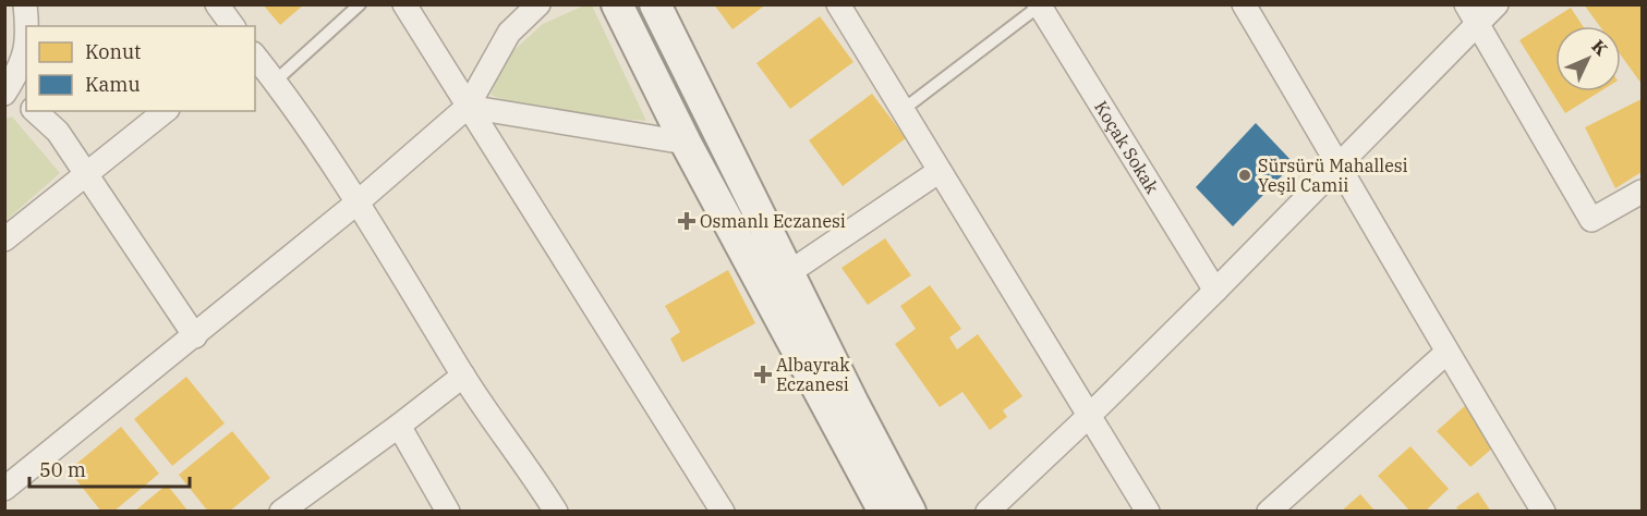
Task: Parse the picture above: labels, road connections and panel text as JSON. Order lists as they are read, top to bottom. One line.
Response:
{"streets":{"street":["Koçak Sokak"]},"places":{"other":["Sürsürü Mahallesi Yeşil Camii"],"health":["Osmanlı Eczanesi","Albayrak Eczanesi"]},"legend":["Konut","Kamu"],"scale_bar":"50 m","north":"top right"}
